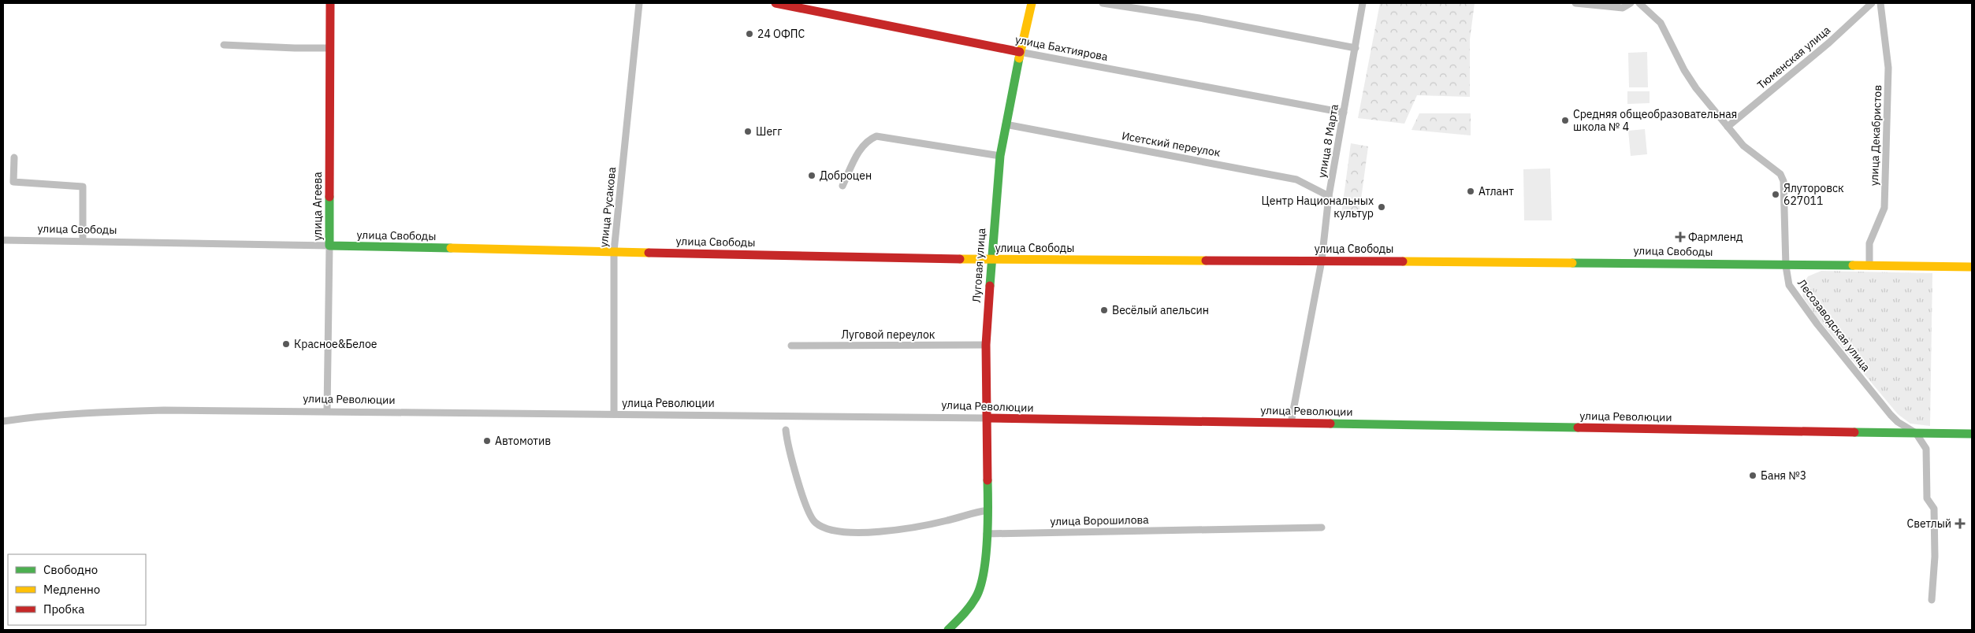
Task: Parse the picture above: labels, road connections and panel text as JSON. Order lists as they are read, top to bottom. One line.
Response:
{"streets":{"street":["улица Бахтиярова","Тюменская улица","улица Декабристов","улица 8 Марта","Исетский переулок","улица Агеева","улица Русакова","улица Свободы","Луговая улица","Лесозаводская улица","Луговой переулок","улица Революции","улица Ворошилова"]},"crossings":[["улица Бахтиярова","улица 8 Марта"],["улица Бахтиярова","Луговая улица"],["Тюменская улица","Лесозаводская улица"],["улица Декабристов","улица Свободы"],["улица 8 Марта","Исетский переулок"],["улица 8 Марта","улица Свободы"],["улица 8 Марта","улица Революции"],["Исетский переулок","Луговая улица"],["улица Агеева","улица Свободы"],["улица Агеева","улица Революции"],["улица Русакова","улица Свободы"],["улица Русакова","улица Революции"],["улица Свободы","Луговая улица"],["улица Свободы","Лесозаводская улица"],["Луговая улица","Луговой переулок"],["Луговая улица","улица Революции"],["Луговая улица","улица Ворошилова"],["Лесозаводская улица","улица Революции"]],"places":{"other":["24 ОФПС","Средняя общеобразовательная школа № 4","Шегг","Доброцен","Атлант","Ялуторовск 627011","Центр Национальных культур","Весёлый апельсин","Красное&Белое","Автомотив","Баня №3"],"health":["Фармленд","Светлый"]},"legend":["Свободно","Медленно","Пробка"]}
